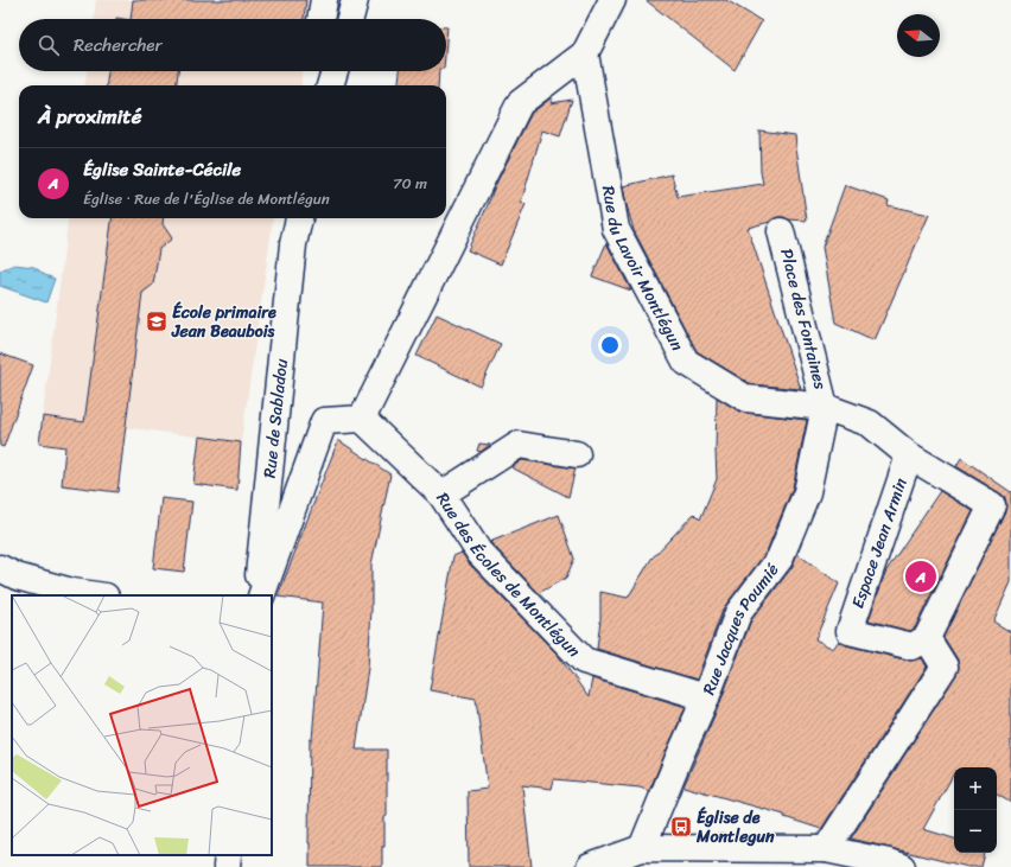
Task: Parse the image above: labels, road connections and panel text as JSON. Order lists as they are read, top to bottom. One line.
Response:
{"streets":{"street":["Rue du Lavoir Montlégun","Place des Fontaines","Rue de Sabladou","Espace Jean Armin","Rue des Écoles de Montlégun","Rue Jacques Poumié"]},"crossings":[["Rue du Lavoir Montlégun","Place des Fontaines"],["Rue du Lavoir Montlégun","Espace Jean Armin"],["Rue du Lavoir Montlégun","Rue Jacques Poumié"],["Place des Fontaines","Rue Jacques Poumié"],["Rue des Écoles de Montlégun","Rue Jacques Poumié"]],"places":{"school or university":["École primaire Jean Beaubois"],"bus stop":["Église de Montlegun"]},"north":"left","page":{"search":"Rechercher","heading":"À proximité","list":[{"mark":"A","name":"Église Sainte-Cécile","note":"Église · Rue de l'Église de Montlégun","value":"70 m"}],"pins":"A","map_buttons":["+","−"]}}
